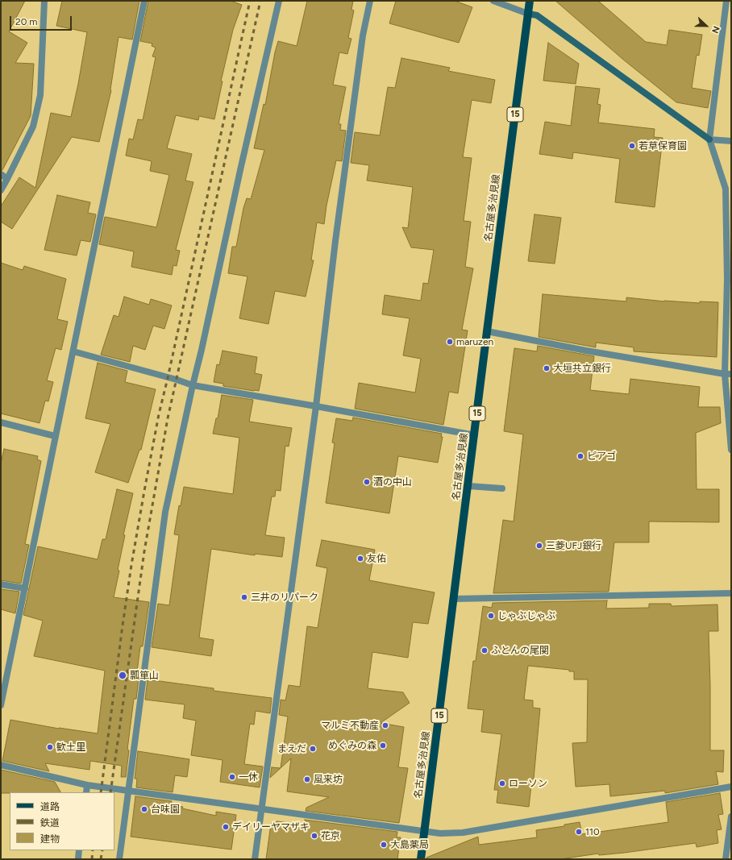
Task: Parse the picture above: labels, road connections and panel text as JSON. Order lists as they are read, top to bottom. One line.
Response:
{"streets":{"main road":["15","名古屋多治見線"]},"places":["若草保育園","maruzen","大垣共立銀行","ピアゴ","酒の中山","三菱UFJ銀行","友佑","三井のリパーク","じゃぶじゃぶ","ふとんの尾関","瓢箪山","マルミ不動産","めぐみの森","歓土里","まえだ","一休","風来坊","ローソン","台味園","デイリーヤマザキ","110","花京","大島薬局"],"legend":["道路","鉄道","建物"],"scale_bar":"20 m","north":"right"}
